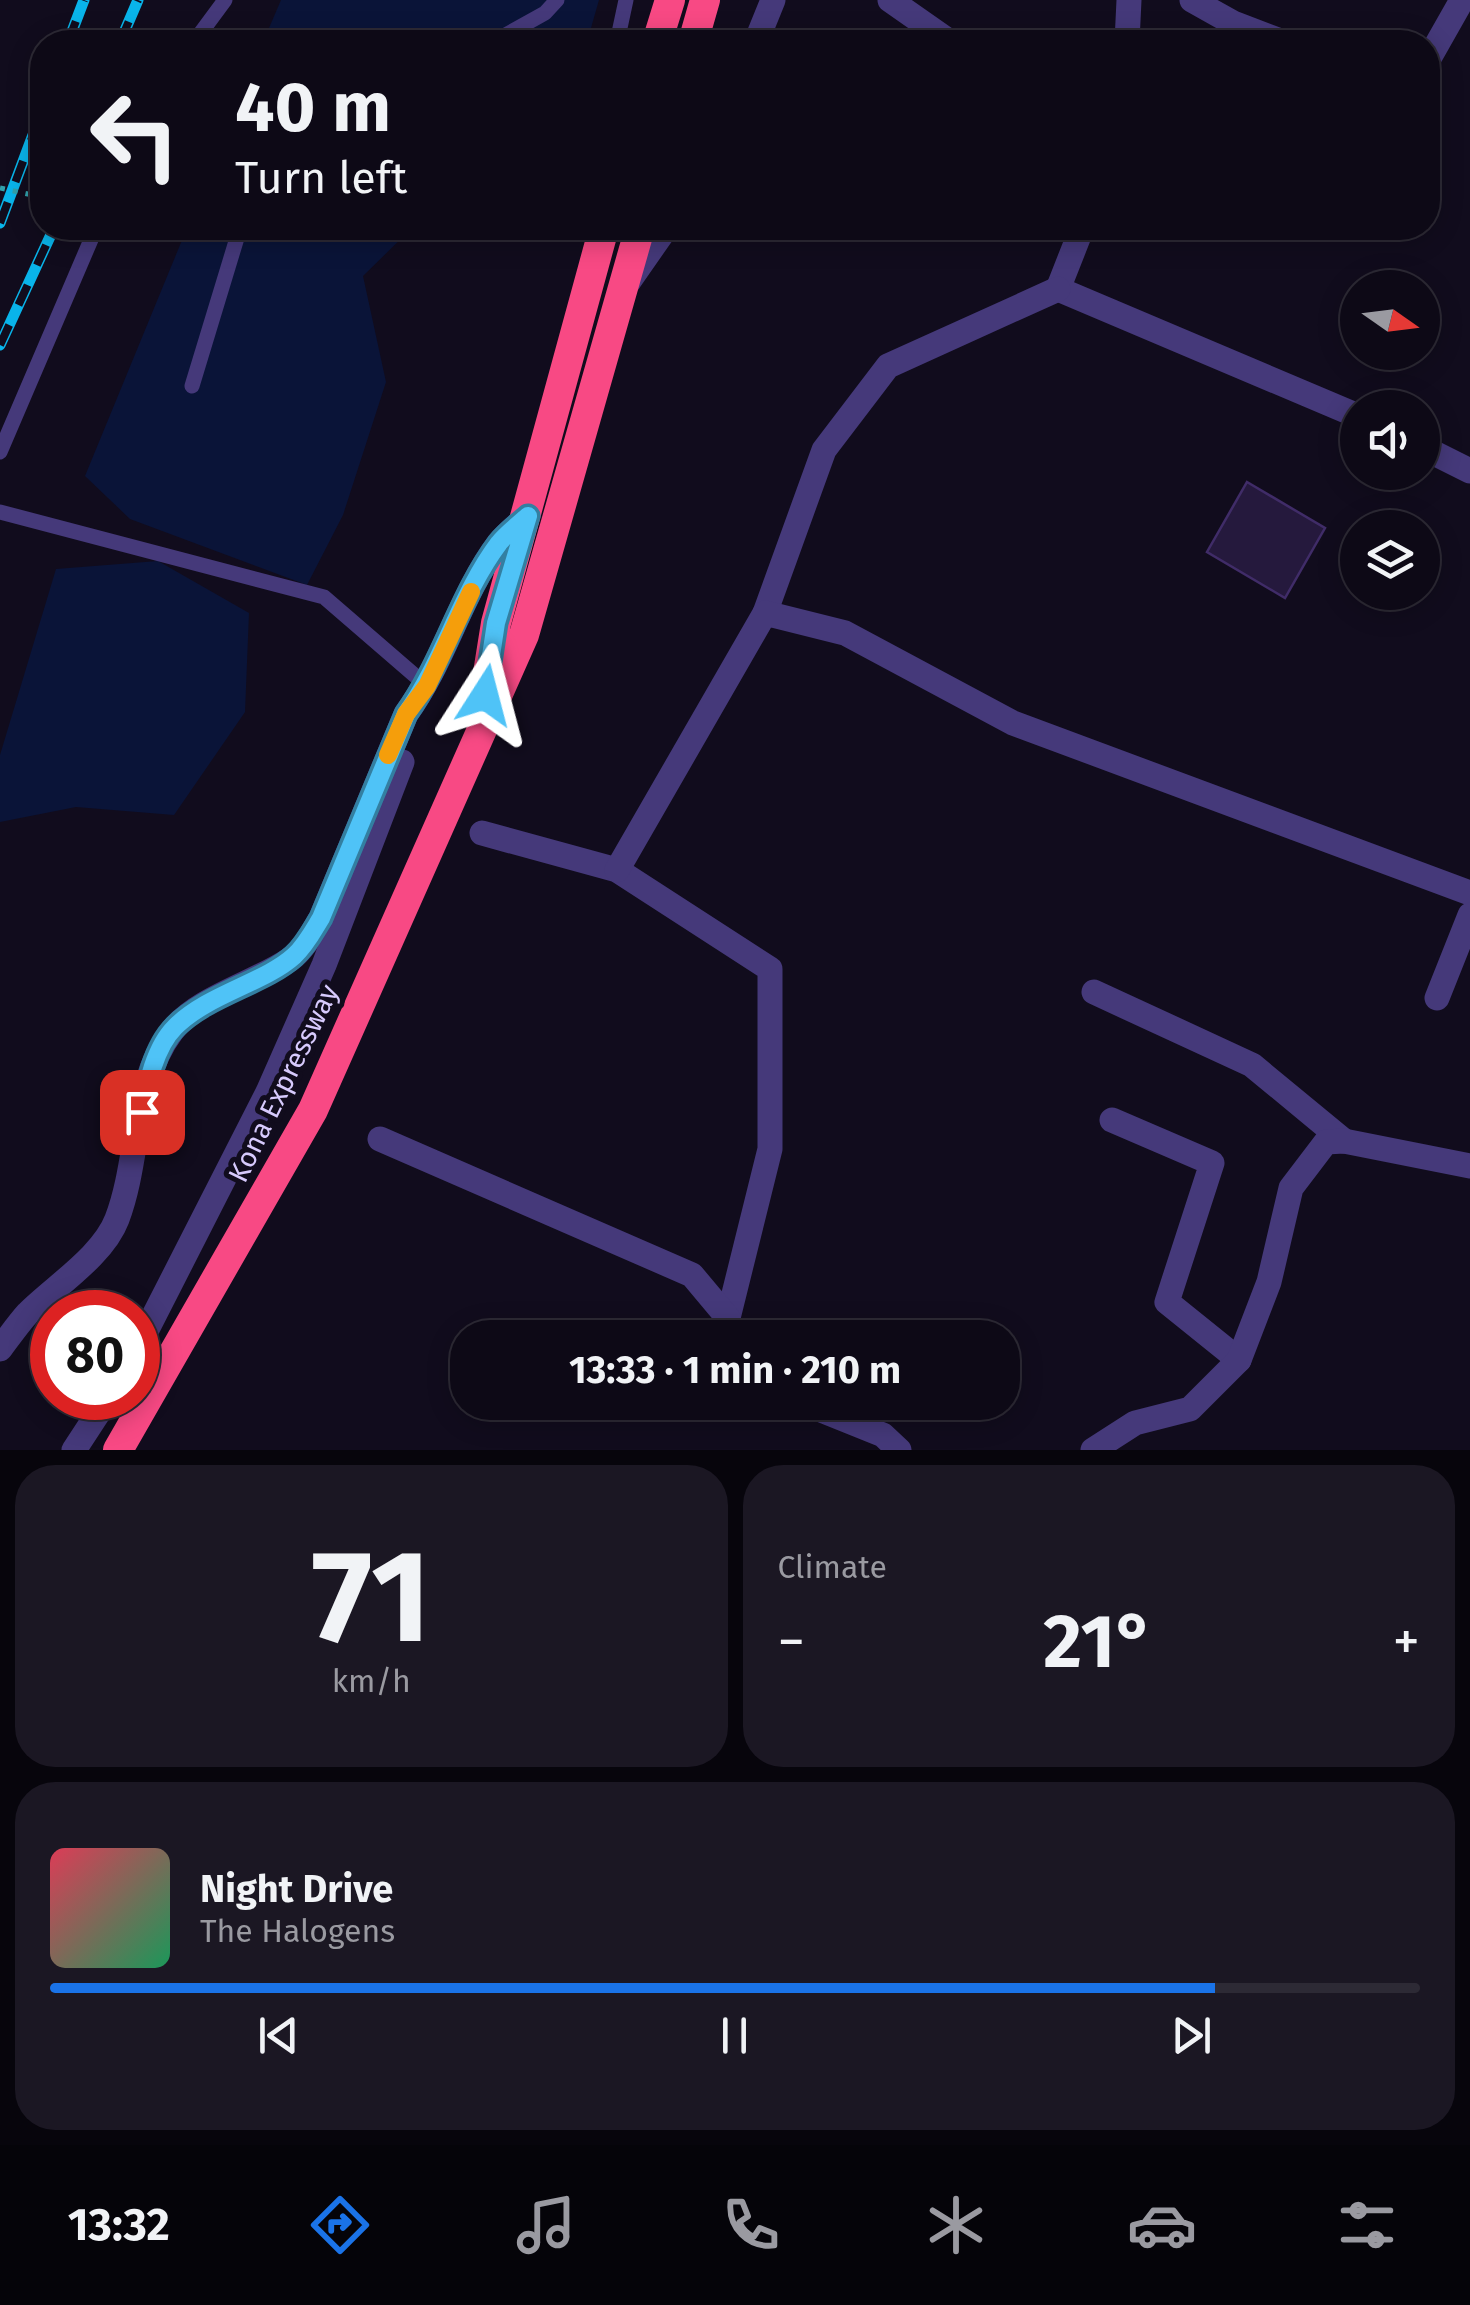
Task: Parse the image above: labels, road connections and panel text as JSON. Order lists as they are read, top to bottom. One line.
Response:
{"streets":{"highway":["Kona Expressway"]},"north":"right","page":{"turn":["40 m","Turn left"],"limit":"80","trip":"13:33 · 1 min · 210 m","tile":[["71","km/h"],"Climate"],"heat":["−","21°","+"],"song":["Night Drive","The Halogens"],"tabs":"13:32"}}
